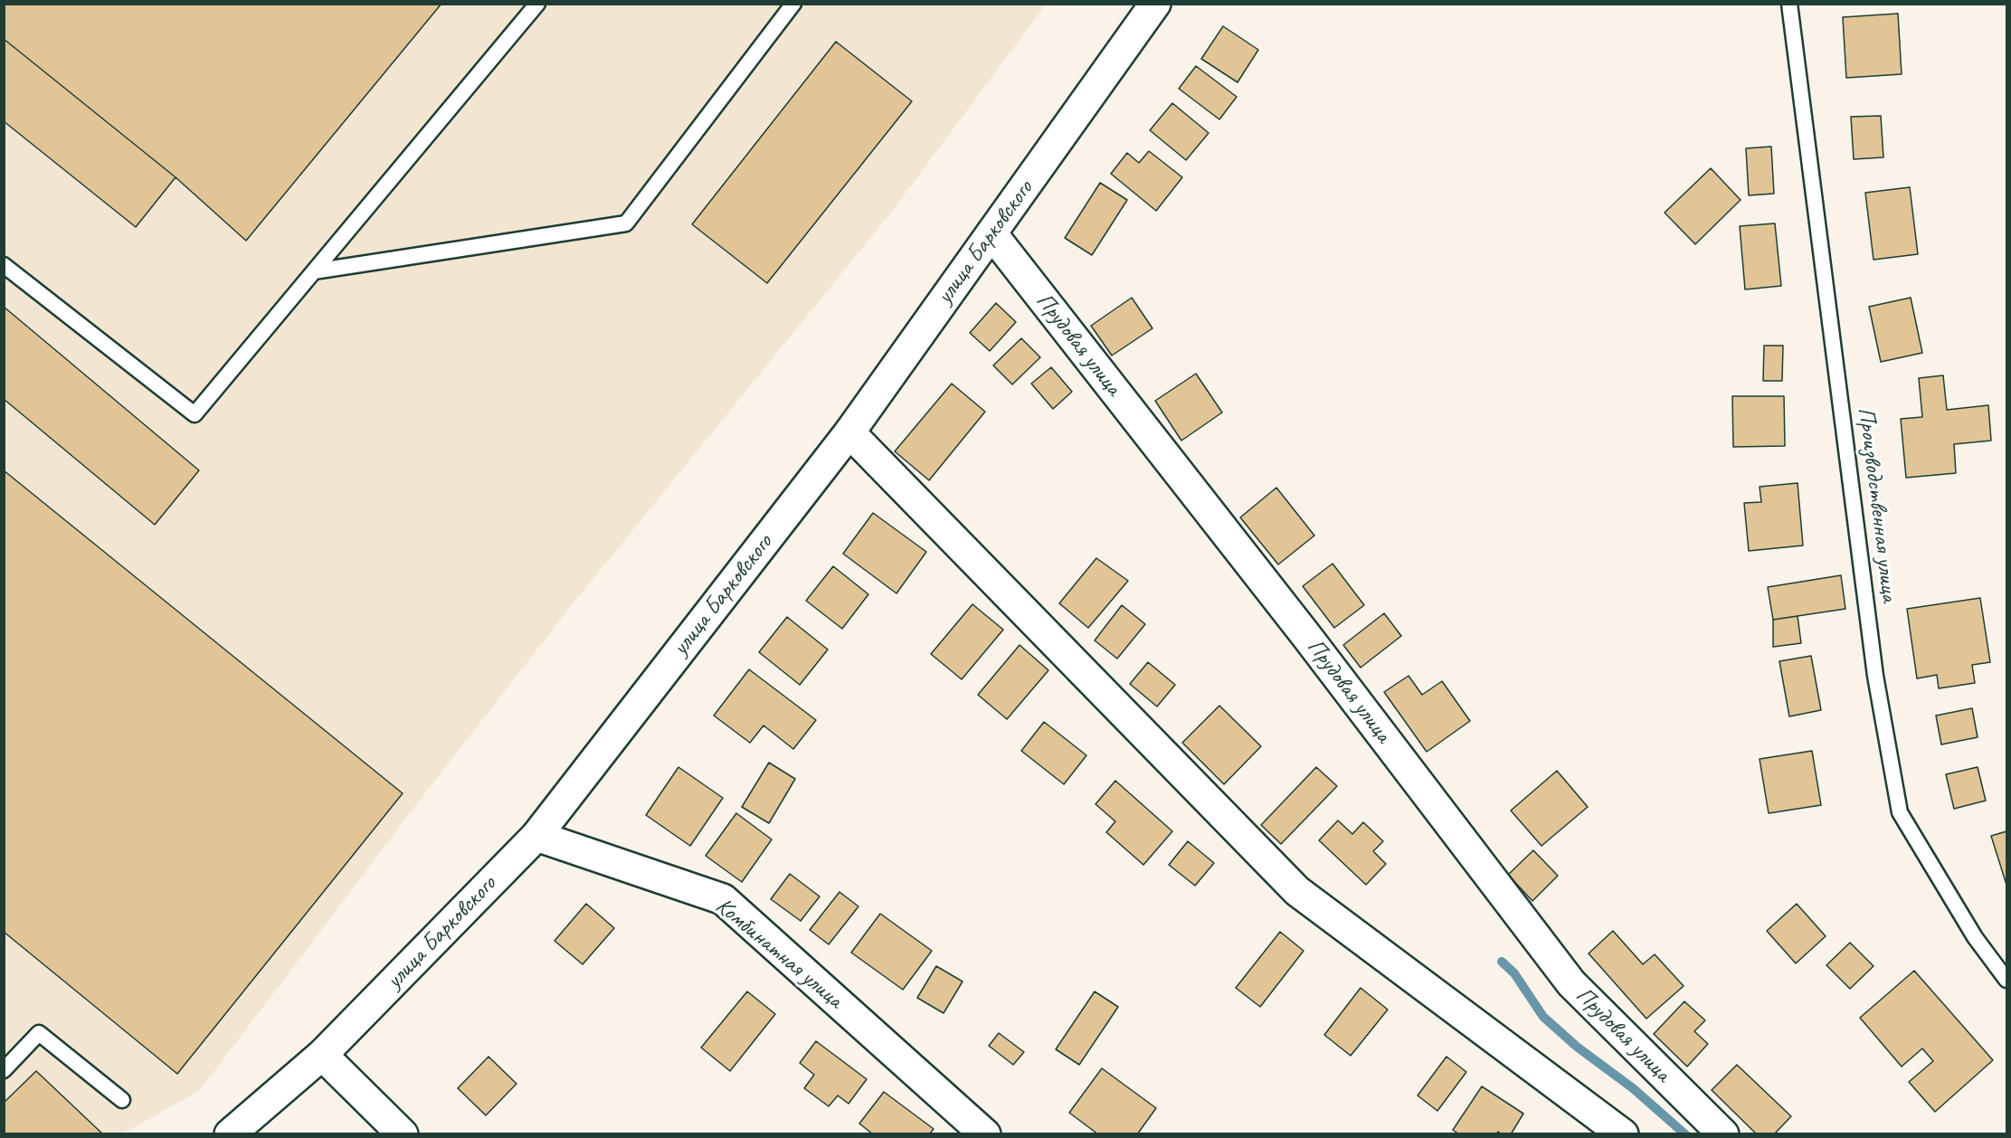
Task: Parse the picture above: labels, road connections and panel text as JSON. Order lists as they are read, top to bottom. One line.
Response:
{"streets":{"street":["улица Барковского","Прудовая улица","Комбинатная улица"],"lane":["Производственная улица"]},"crossings":[["улица Барковского","Прудовая улица"],["улица Барковского","Комбинатная улица"]]}
